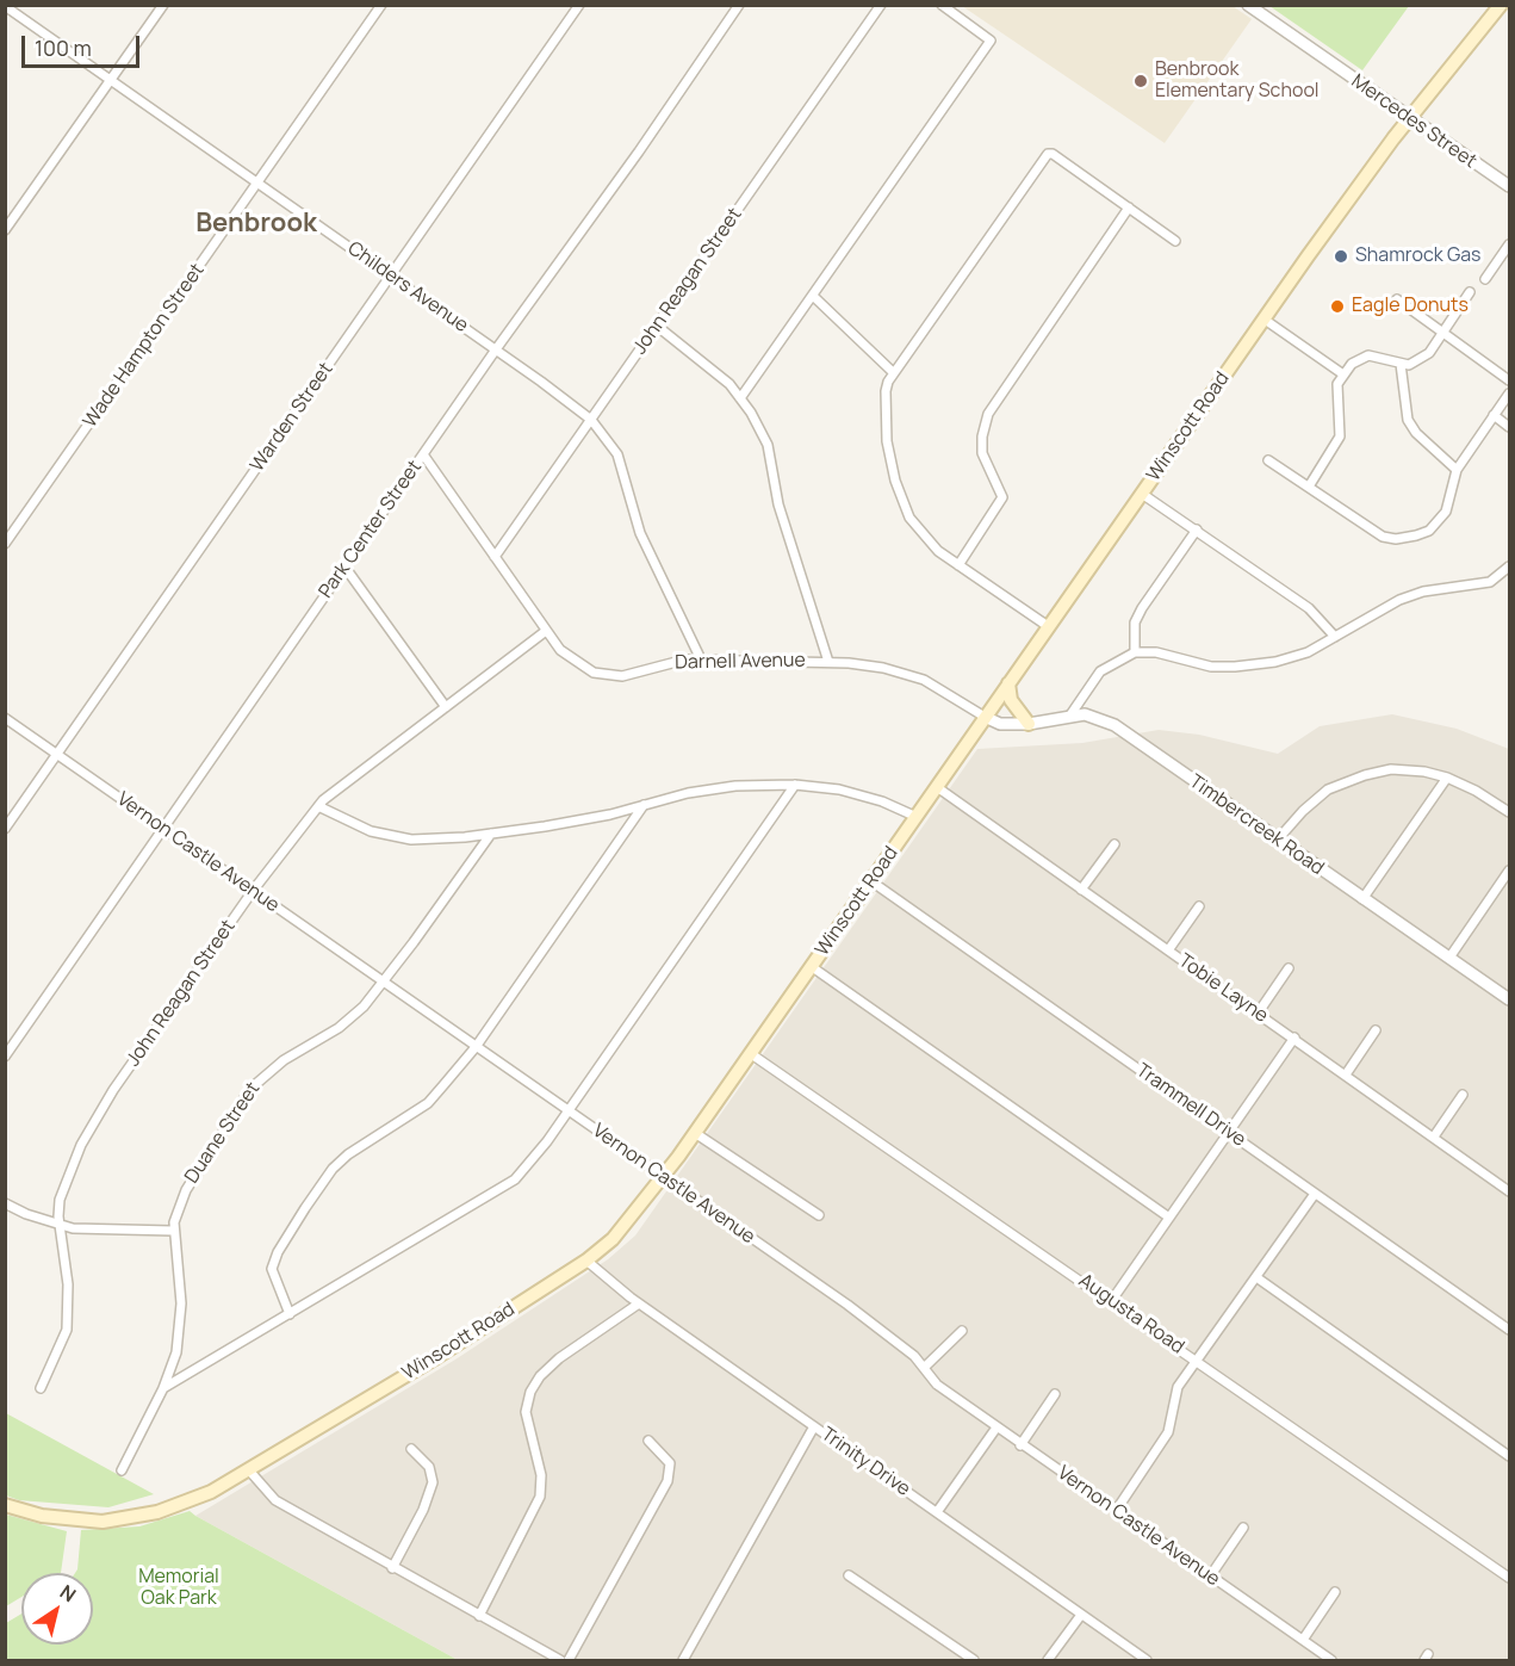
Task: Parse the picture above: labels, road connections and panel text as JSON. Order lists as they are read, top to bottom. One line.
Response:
{"streets":{"main road":["Winscott Road"],"street":["Mercedes Street","John Reagan Street","Childers Avenue","Wade Hampton Street","Warden Street","Park Center Street","Darnell Avenue","Timbercreek Road","Vernon Castle Avenue","Tobie Layne","Trammell Drive","Duane Street","Augusta Road","Trinity Drive"]},"crossings":[["Mercedes Street","Winscott Road"],["John Reagan Street","Childers Avenue"],["John Reagan Street","Darnell Avenue"],["John Reagan Street","Vernon Castle Avenue"],["Childers Avenue","Wade Hampton Street"],["Childers Avenue","Warden Street"],["Childers Avenue","Park Center Street"],["Childers Avenue","Darnell Avenue"],["Warden Street","Vernon Castle Avenue"],["Winscott Road","Darnell Avenue"],["Winscott Road","Timbercreek Road"],["Winscott Road","Vernon Castle Avenue"],["Winscott Road","Tobie Layne"],["Winscott Road","Trammell Drive"],["Winscott Road","Augusta Road"],["Winscott Road","Trinity Drive"],["Park Center Street","Darnell Avenue"],["Park Center Street","Vernon Castle Avenue"],["Darnell Avenue","Timbercreek Road"],["Vernon Castle Avenue","Duane Street"]],"districts":["Benbrook"],"parks":["Memorial Oak Park"],"places":["Benbrook Elementary School","Shamrock Gas","Eagle Donuts"],"scale_bar":"100 m","north":"top right"}
